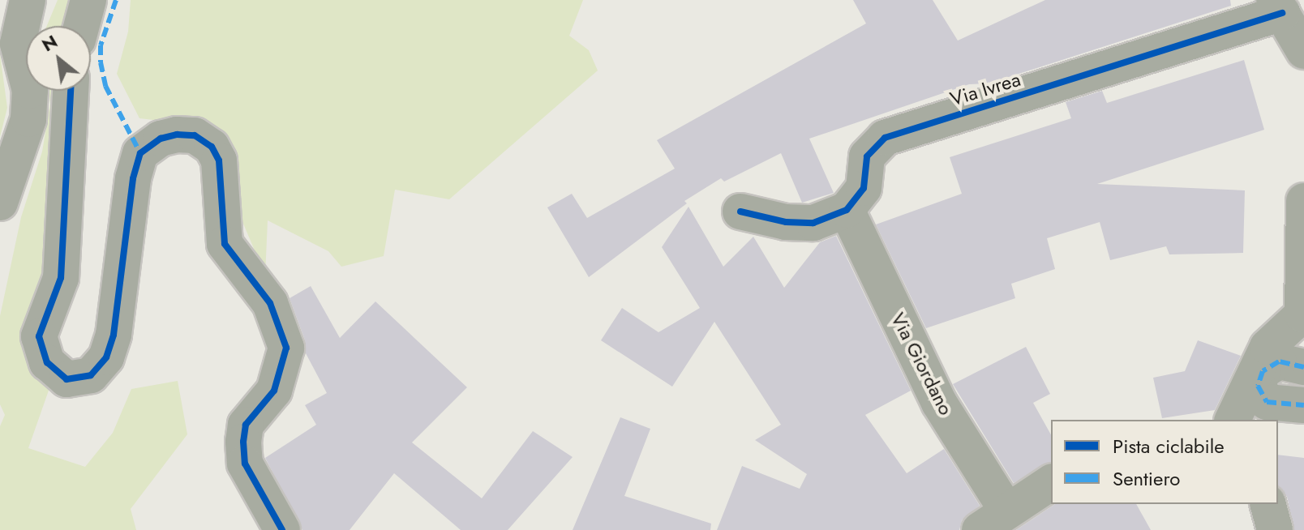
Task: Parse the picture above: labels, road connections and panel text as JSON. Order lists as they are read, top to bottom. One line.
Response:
{"streets":{"street":["Via Ivrea","Via Giordano"]},"crossings":[["Via Ivrea","Via Giordano"]],"legend":["Pista ciclabile","Sentiero"],"north":"top left"}
